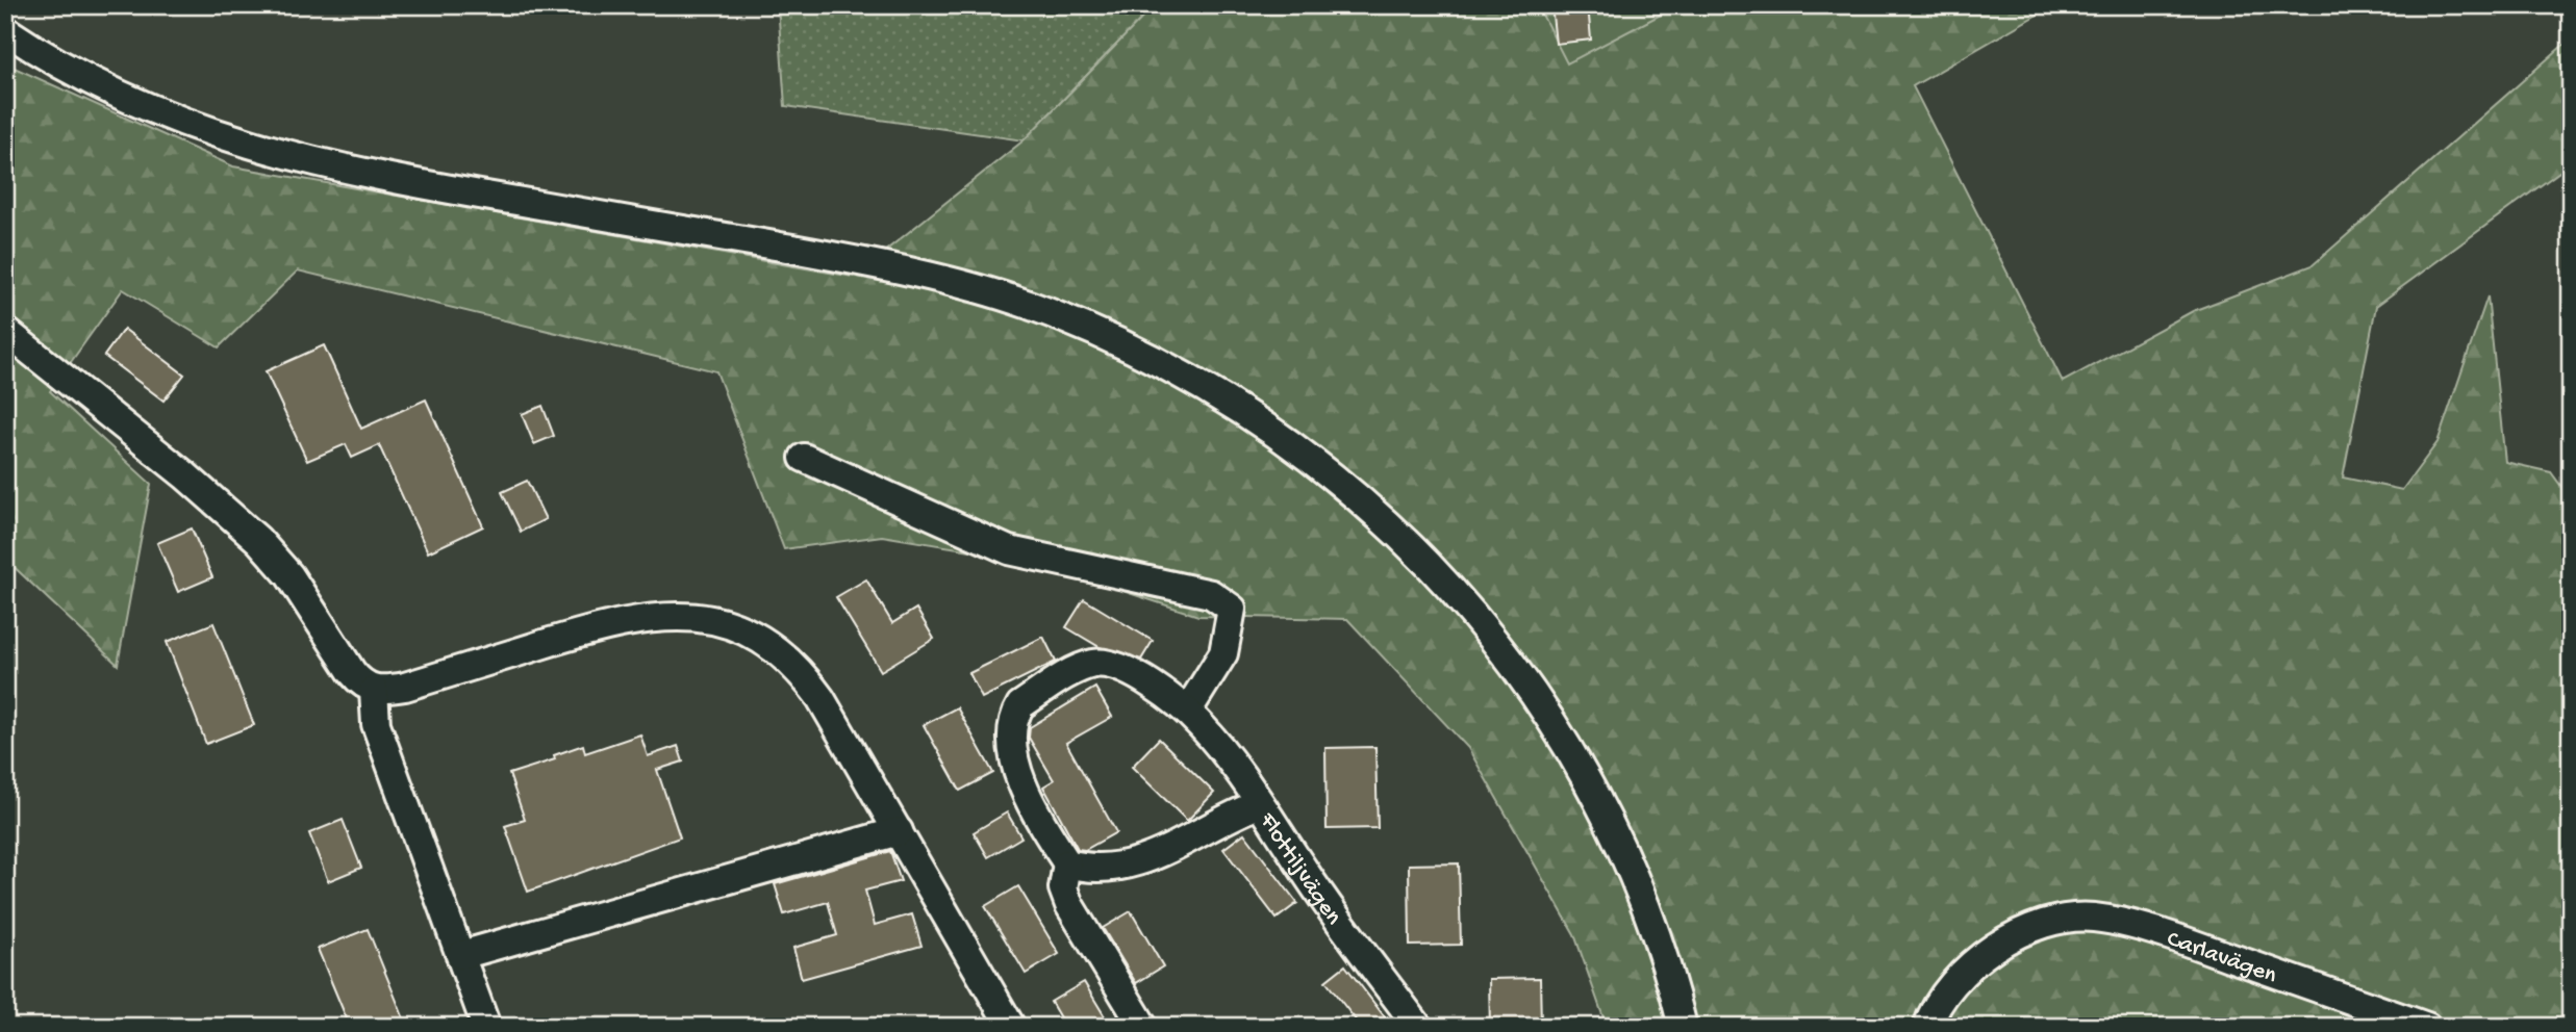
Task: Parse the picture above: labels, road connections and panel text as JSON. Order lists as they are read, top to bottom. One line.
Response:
{"streets":{"street":["Flottiljvägen","Carlavägen"]}}
